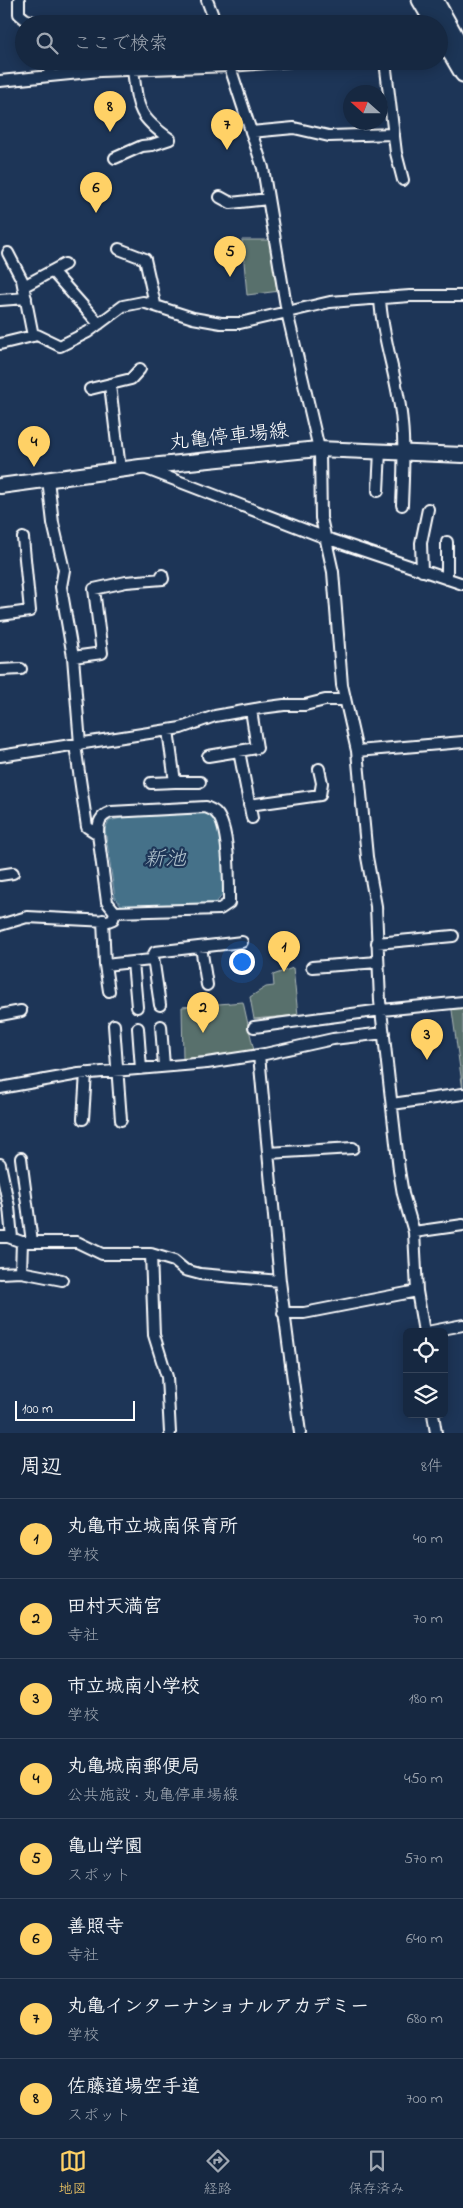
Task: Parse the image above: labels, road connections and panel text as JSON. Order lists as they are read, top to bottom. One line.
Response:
{"streets":{"main road":["丸亀停車場線"]},"water":["新池"],"scale_bar":"100 m","north":"left","page":{"search":"ここで検索","pins":["8","7","6","5","4","1","2","3"],"scale":"100 m","heading":["周辺","8件"],"list":[{"mark":"1","name":"丸亀市立城南保育所","note":"学校","value":"40 m"},{"mark":"2","name":"田村天満宮","note":"寺社","value":"70 m"},{"mark":"3","name":"市立城南小学校","note":"学校","value":"180 m"},{"mark":"4","name":"丸亀城南郵便局","note":"公共施設 · 丸亀停車場線","value":"450 m"},{"mark":"5","name":"亀山学園","note":"スポット","value":"570 m"},{"mark":"6","name":"善照寺","note":"寺社","value":"640 m"},{"mark":"7","name":"丸亀インターナショナルアカデミー","note":"学校","value":"680 m"},{"mark":"8","name":"佐藤道場空手道","note":"スポット","value":"700 m"}],"nav":["地図","経路","保存済み"]}}
